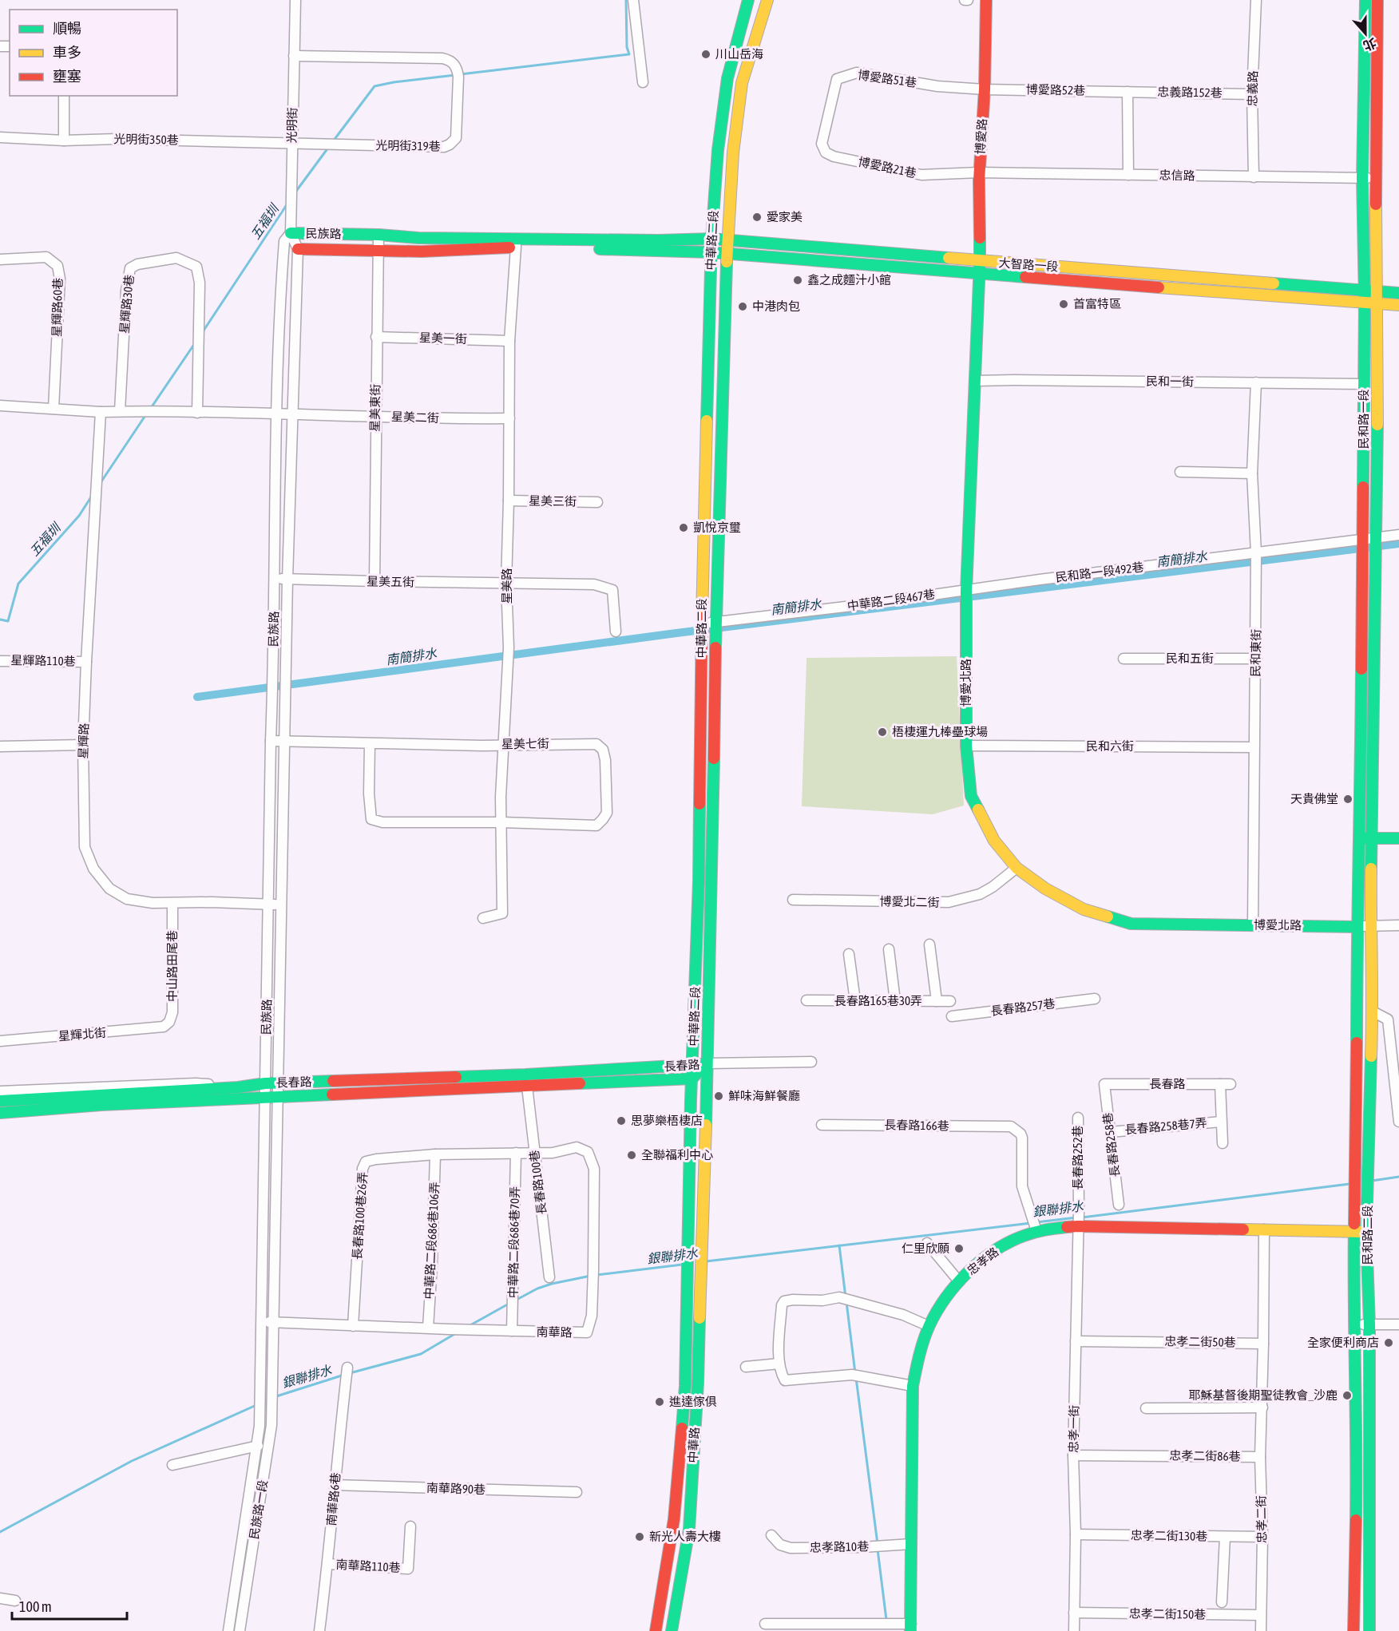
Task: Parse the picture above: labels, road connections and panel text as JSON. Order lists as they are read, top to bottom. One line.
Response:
{"streets":{"street":["博愛路51巷","忠義路","博愛路52巷","忠義路152巷","光明街","博愛路","光明街350巷","光明街319巷","博愛路21巷","忠信路","民族路","中華路二段","大智路一段","星輝路30巷","星輝路60巷","星美一街","民和一街","星美東街","星美二街","民和路一段","星美三街","民和路一段492巷","星美五街","星美路","中華路二段467巷","民和東街","民和五街","星輝路110巷","博愛北路","星輝路","星美七街","民和六街","博愛北二街","中山路田尾巷","長春路165巷30弄","長春路257巷","星輝北街","長春路","長春路166巷","長春路258巷7弄","長春路258巷","長春路252巷","長春路100巷","長春路100巷26弄","民和路二段","中華路二段686巷106弄","中華路二段686巷70弄","忠孝路","南華路","忠孝二街50巷","忠孝一街","中華路","忠孝二街86巷","南華路90巷","南華路6巷","民族路一段","忠孝二街","忠孝二街130巷","忠孝路10巷","南華路110巷","忠孝二街150巷"]},"crossings":[["博愛路51巷","博愛路52巷"],["博愛路51巷","博愛路"],["博愛路51巷","博愛路21巷"],["忠義路","忠義路152巷"],["忠義路","忠信路"],["博愛路52巷","忠義路152巷"],["博愛路52巷","博愛路"],["光明街","光明街350巷"],["光明街","光明街319巷"],["光明街","民族路"],["博愛路","博愛路21巷"],["博愛路","忠信路"],["博愛路","大智路一段"],["博愛路","博愛北路"],["光明街350巷","光明街319巷"],["博愛路21巷","忠信路"],["忠信路","民和路一段"],["民族路","大智路一段"],["民族路","星美東街"],["民族路","星美二街"],["民族路","星美五街"],["民族路","星美路"],["民族路","星輝路"],["民族路","星美七街"],["民族路","長春路"],["民族路","南華路"],["民族路","民族路一段"],["中華路二段","大智路一段"],["中華路二段","中華路二段467巷"],["中華路二段","長春路"],["中華路二段","中華路"],["大智路一段","民和路一段"],["大智路一段","博愛北路"],["星美一街","星美東街"],["星美一街","星美路"],["民和一街","民和路一段"],["民和一街","民和東街"],["民和一街","博愛北路"],["星美東街","星美二街"],["星美東街","星美五街"],["星美二街","星美路"],["民和路一段","民和路一段492巷"],["民和路一段","民和路二段"],["星美三街","星美路"],["民和路一段492巷","中華路二段467巷"],["民和路一段492巷","民和東街"],["民和路一段492巷","博愛北路"],["星美五街","星美路"],["星美路","星美七街"],["中華路二段467巷","博愛北路"],["民和東街","民和五街"],["民和東街","博愛北路"],["民和東街","民和六街"],["星輝路110巷","星輝路"],["博愛北路","民和六街"],["博愛北路","博愛北二街"],["博愛北路","民和路二段"],["星輝路","中山路田尾巷"],["中山路田尾巷","星輝北街"],["長春路","長春路258巷"],["長春路","長春路100巷"],["長春路166巷","忠孝路"],["長春路258巷7弄","長春路258巷"],["長春路252巷","忠孝路"],["長春路252巷","忠孝一街"],["長春路100巷","長春路100巷26弄"],["長春路100巷","南華路"],["長春路100巷26弄","中華路二段686巷106弄"],["長春路100巷26弄","中華路二段686巷70弄"],["長春路100巷26弄","南華路"],["民和路二段","忠孝路"],["中華路二段686巷106弄","南華路"],["中華路二段686巷70弄","南華路"],["忠孝路","忠孝一街"],["忠孝路","忠孝二街"],["忠孝路","忠孝路10巷"],["忠孝二街50巷","忠孝一街"],["忠孝二街50巷","忠孝二街"],["忠孝一街","忠孝二街86巷"],["忠孝一街","忠孝二街130巷"],["忠孝一街","忠孝二街150巷"],["忠孝二街86巷","忠孝二街"],["南華路90巷","南華路6巷"],["南華路6巷","南華路110巷"],["忠孝二街","忠孝二街130巷"],["忠孝二街","忠孝二街150巷"]],"water":["五福圳","南簡排水","銀聯排水"],"places":["川山岳海","愛家美","鑫之成麵汁小館","首富特區","中港肉包","凱悅京璽","梧棲運九棒壘球場","天貴佛堂","鮮味海鮮餐廳","思夢樂梧棲店","全聯福利中心","仁里欣願","全家便利商店","耶穌基督後期聖徒教會_沙鹿","進達傢俱","新光人壽大樓"],"legend":["順暢","車多","壅塞"],"scale_bar":"100 m","north":"bottom"}
